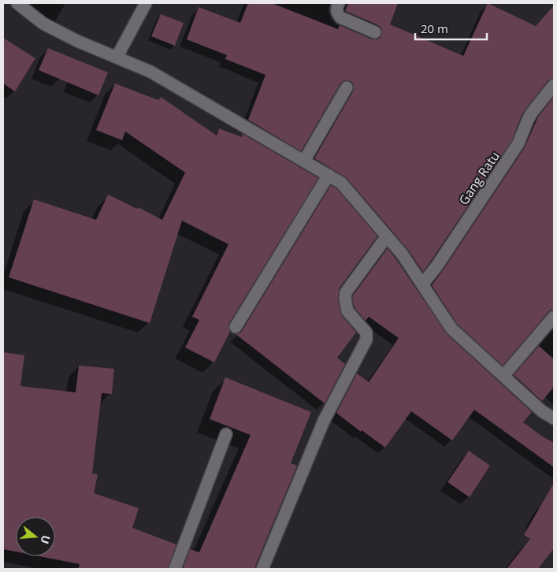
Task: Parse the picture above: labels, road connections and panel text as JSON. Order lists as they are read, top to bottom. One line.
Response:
{"streets":{"street":["Gang Ratu"]},"scale_bar":"20 m","north":"right"}
